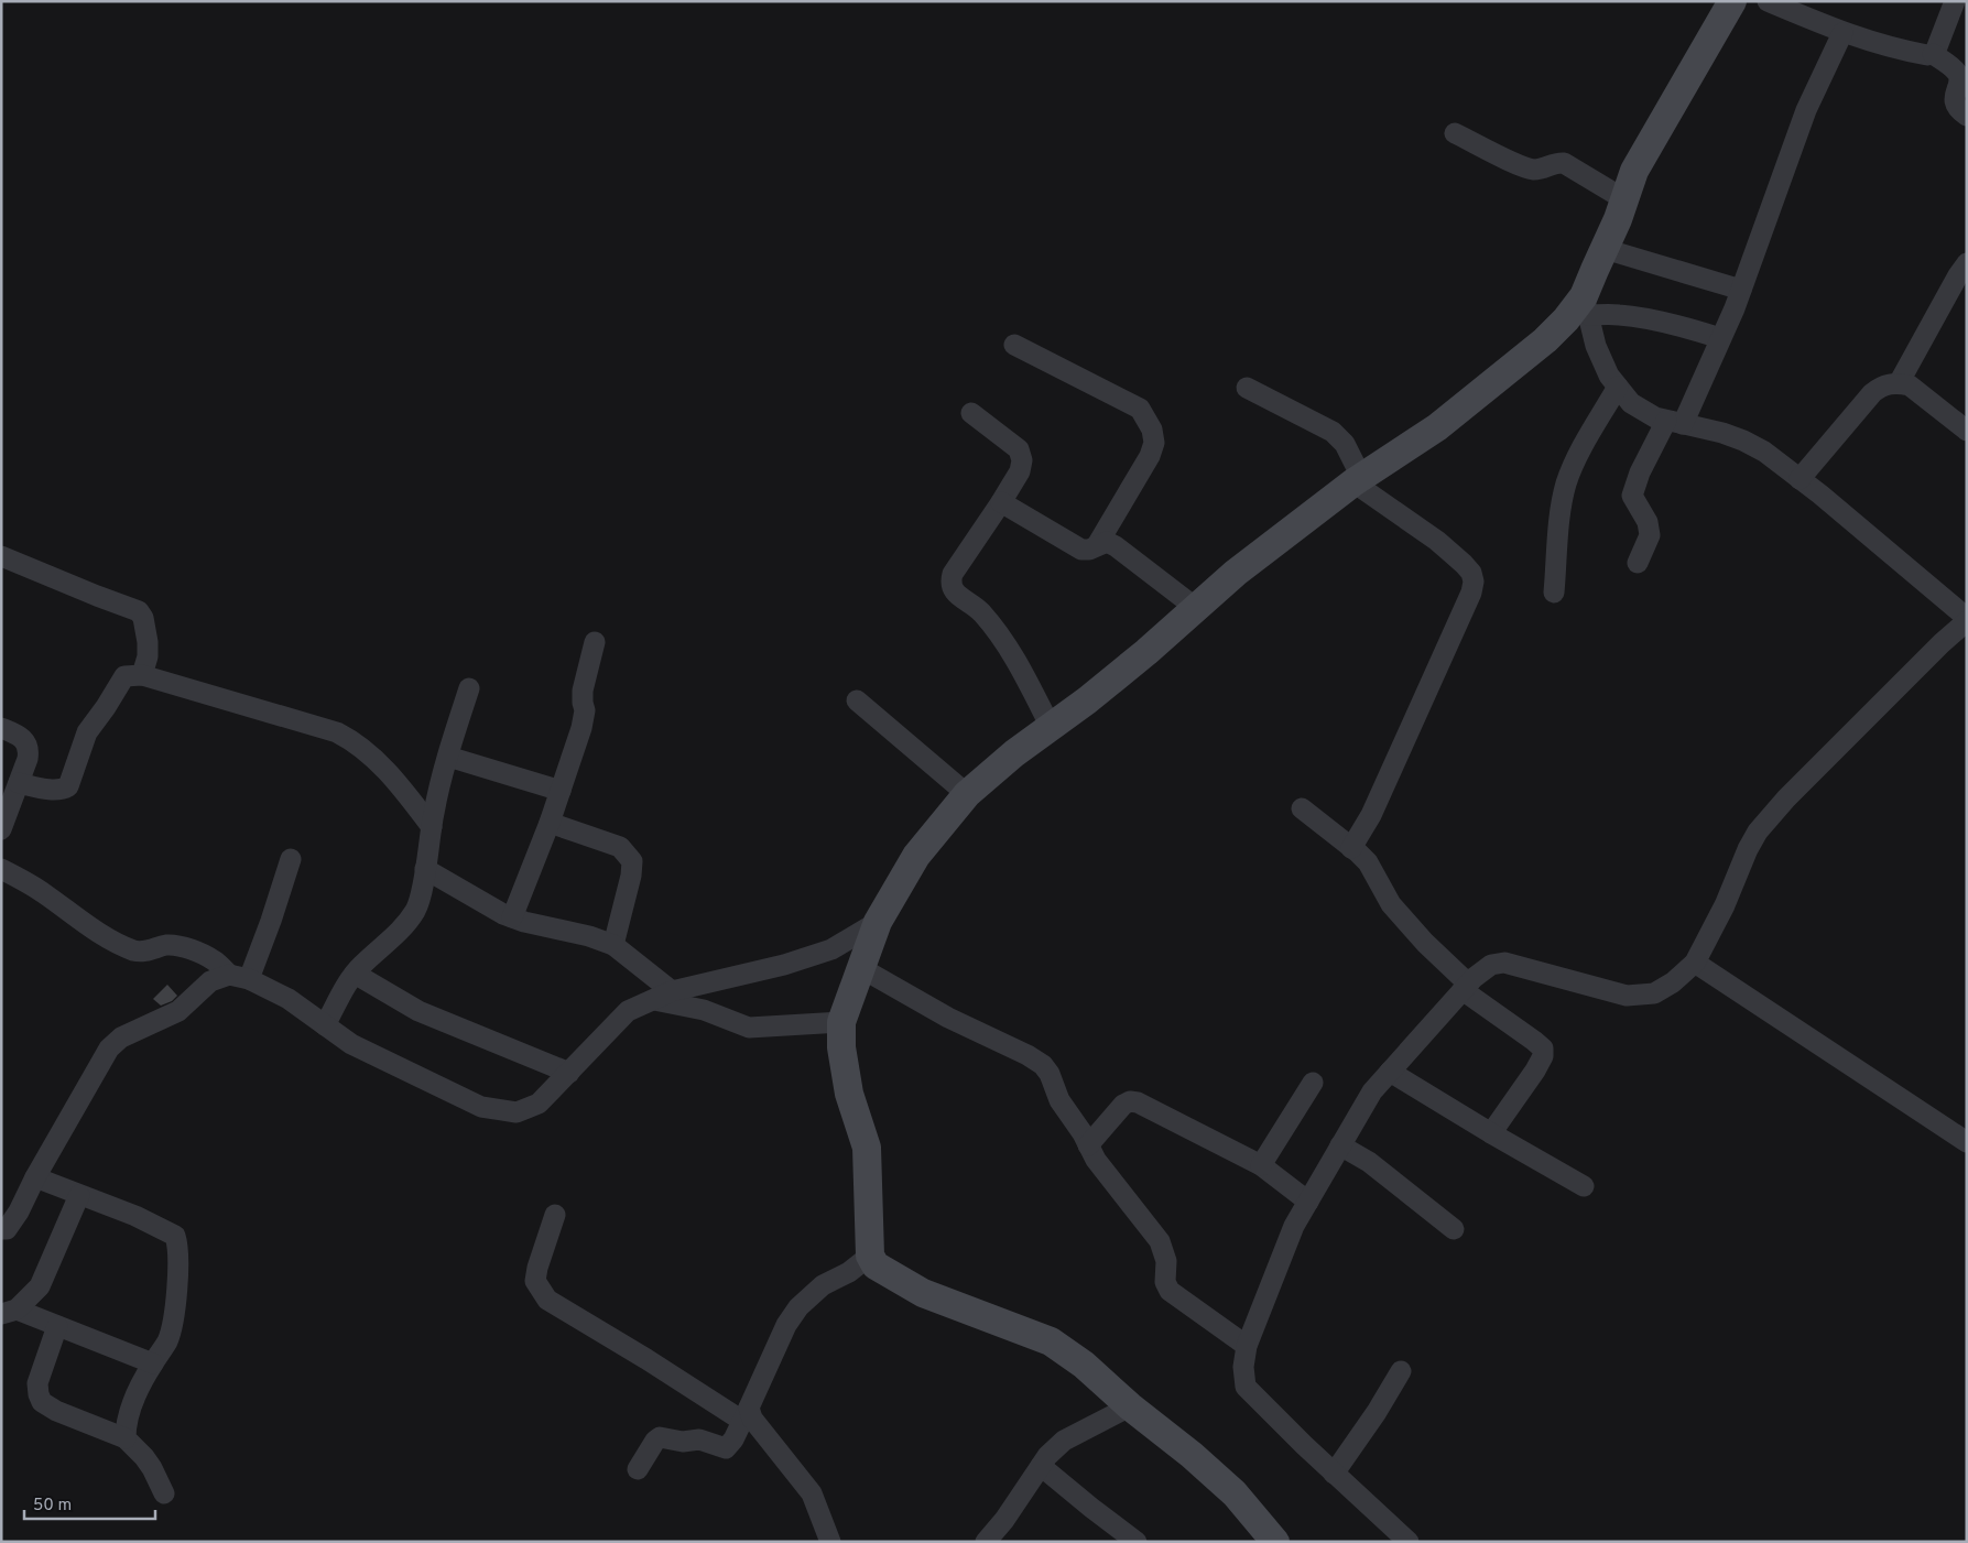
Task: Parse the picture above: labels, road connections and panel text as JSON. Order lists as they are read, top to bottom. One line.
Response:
{"scale_bar":"50 m"}
